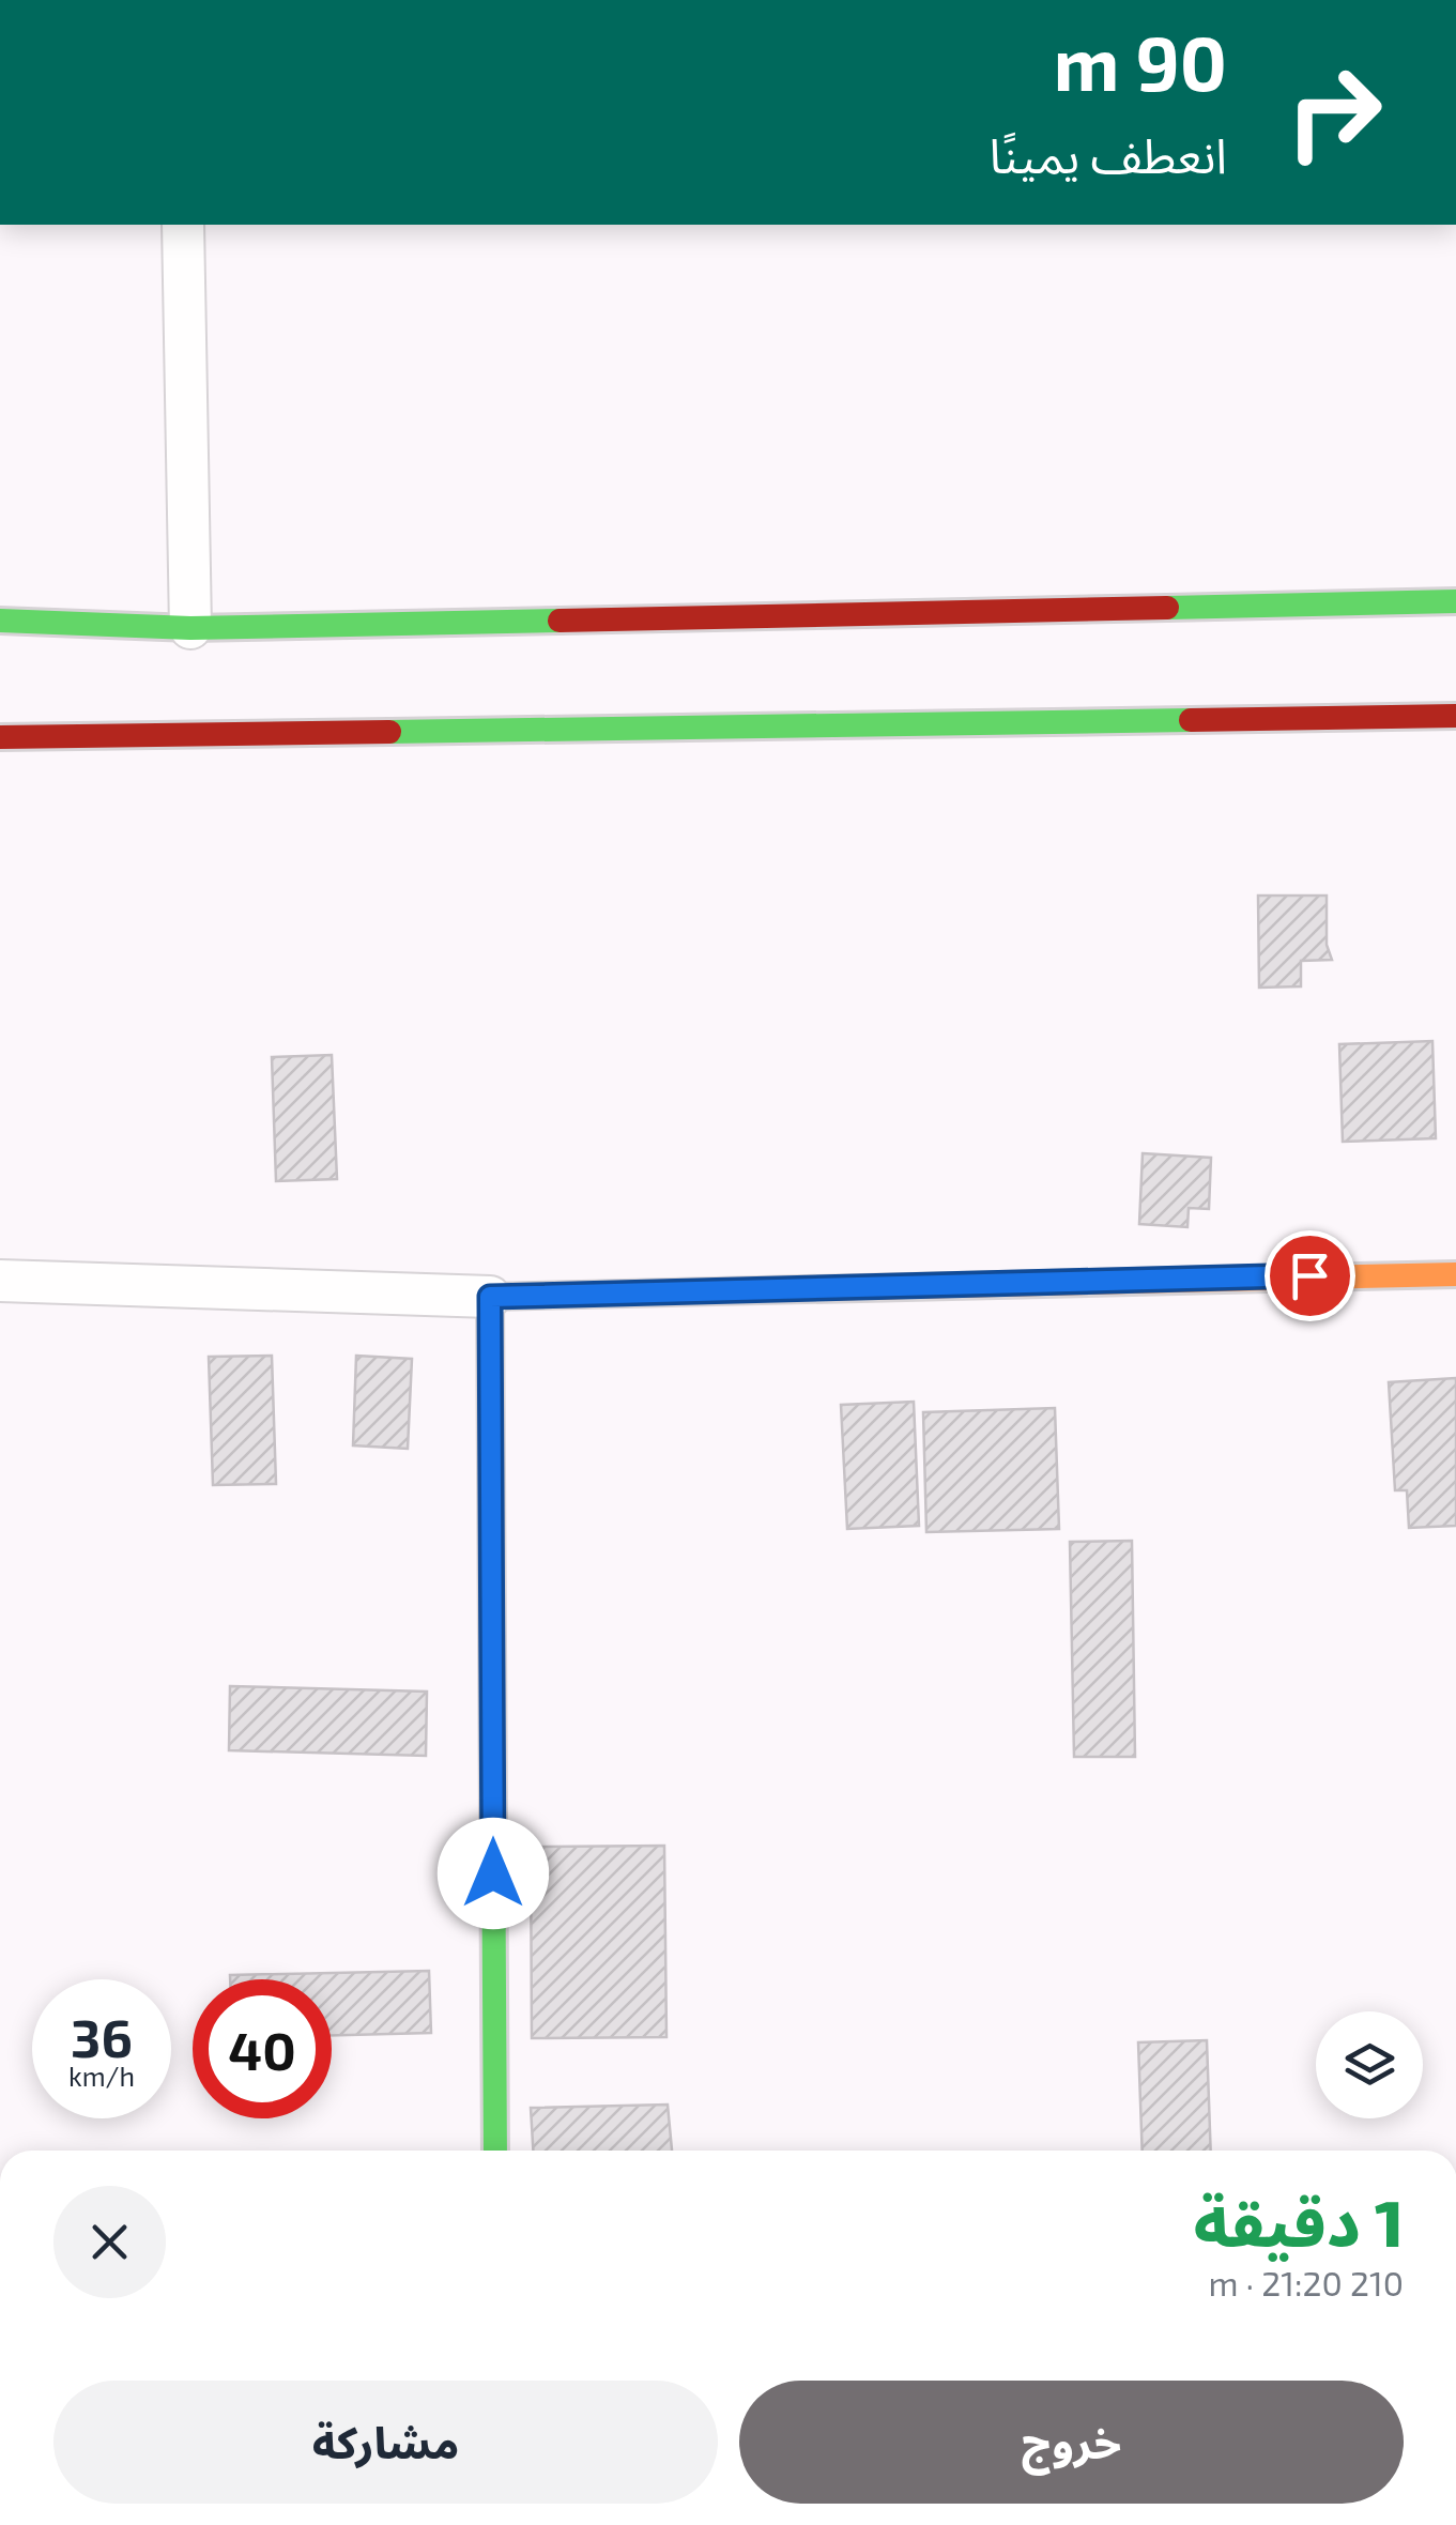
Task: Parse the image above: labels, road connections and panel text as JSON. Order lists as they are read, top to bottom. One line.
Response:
{"page":{"turn":["90 m","انعطف يمينًا"],"speed":"36 km/h","limit":"40","heading":["1 دقيقة","210 m · 21:20"],"buttons":["خروج","مشاركة"]}}
